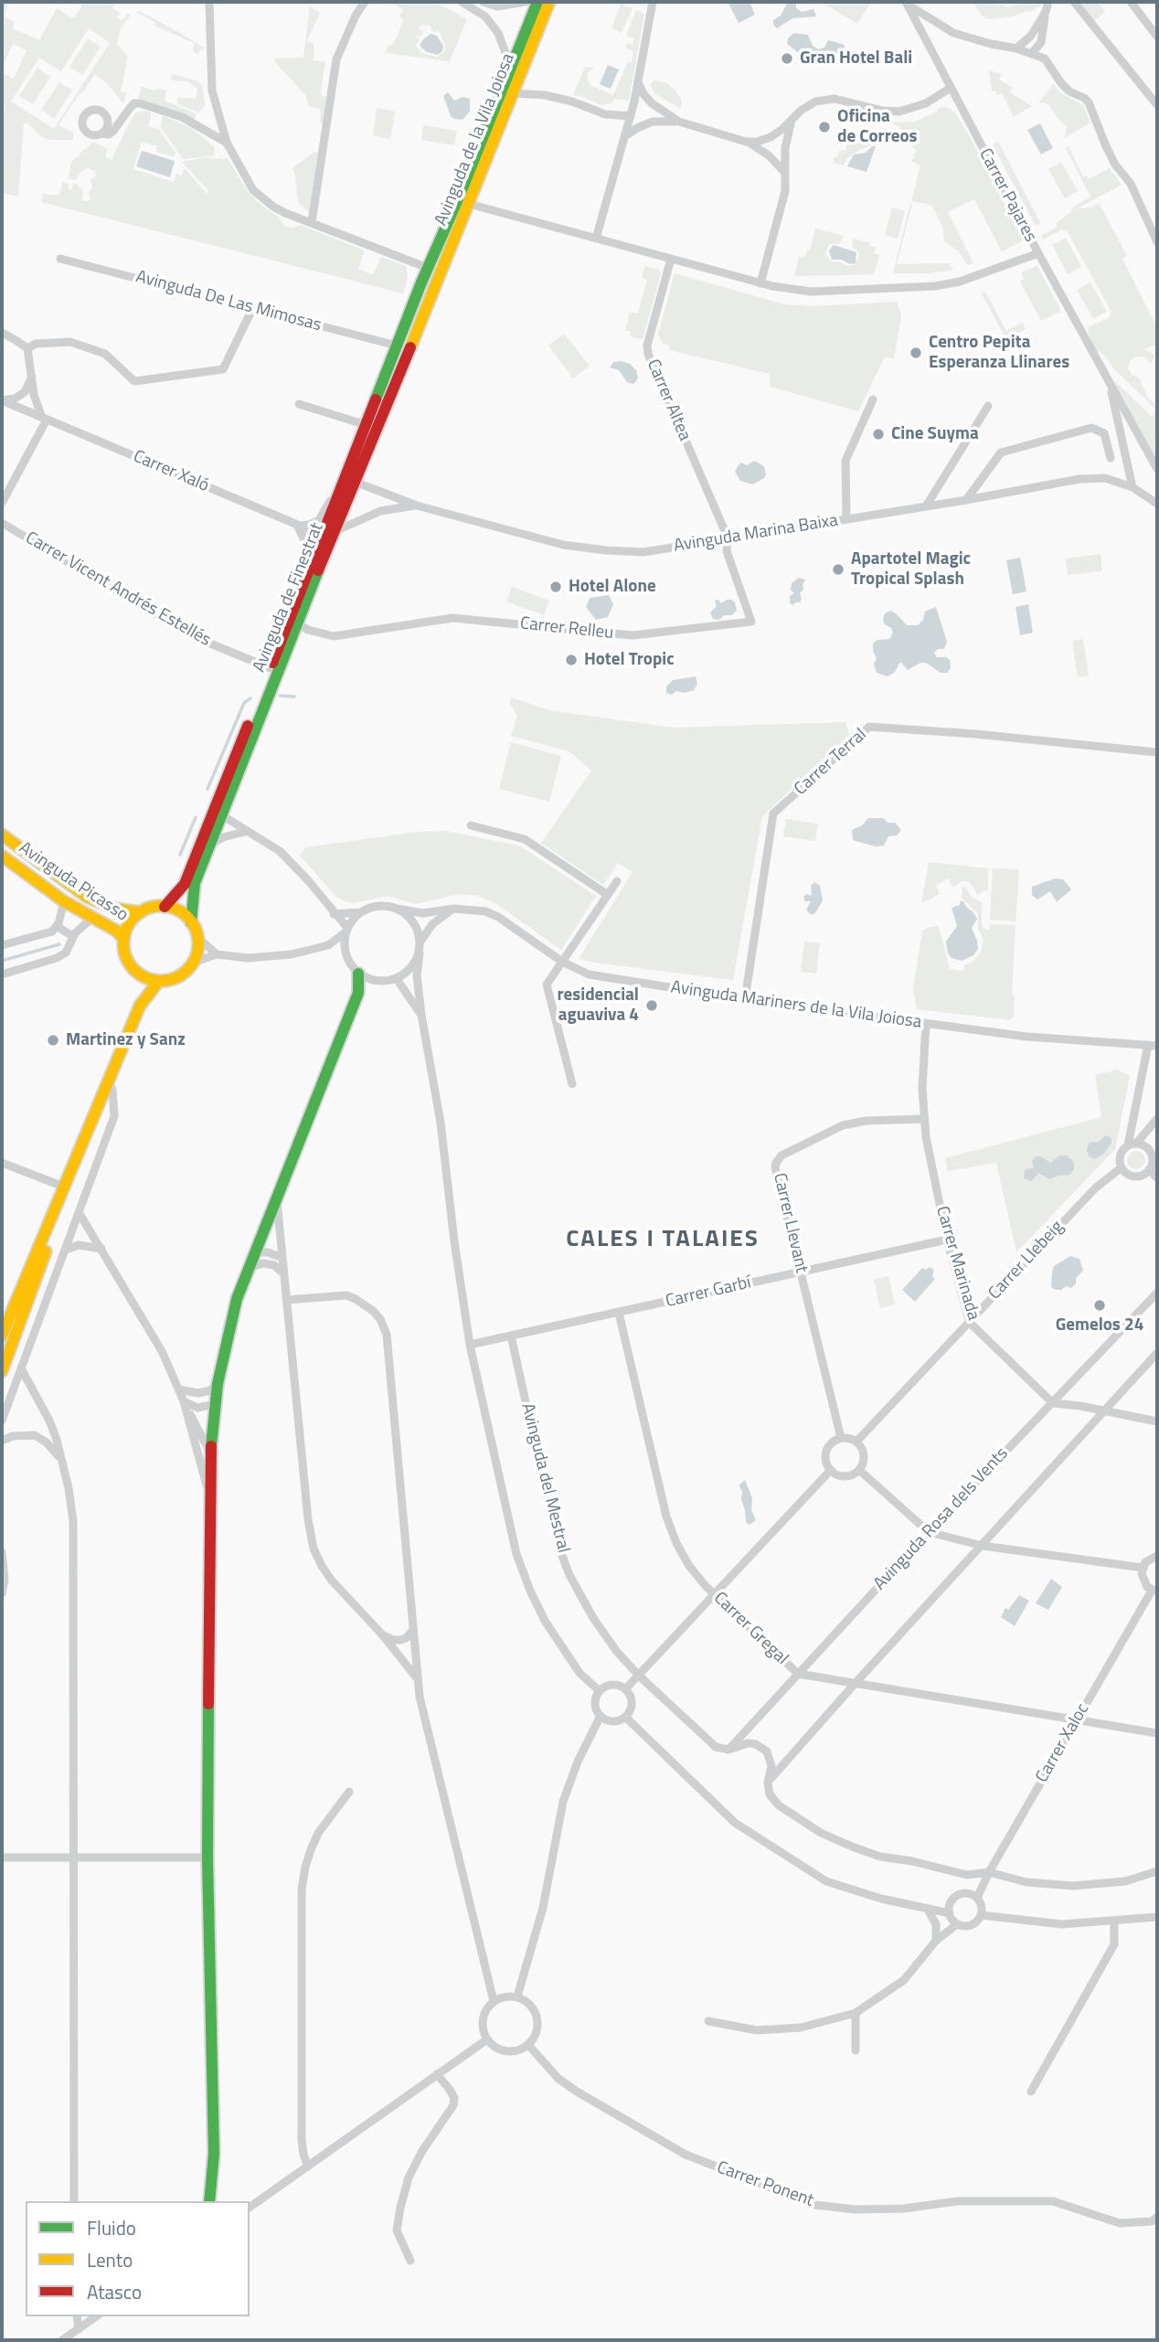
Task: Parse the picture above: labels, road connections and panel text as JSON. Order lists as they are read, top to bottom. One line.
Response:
{"streets":{"main road":["Avinguda de la Vila Joiosa","Avinguda de Finestrat","Avinguda Picasso"],"street":["Carrer Pajares","Avinguda De Las Mimosas","Carrer Altea","Carrer Xaló","Avinguda Marina Baixa","Carrer Vicent Andrés Estellés","Carrer Relleu","Carrer Terral","Avinguda Mariners de la Vila Joiosa","Carrer Llevant","Carrer Llebeig","Carrer Marinada","Carrer Garbí","Avinguda del Mestral","Avinguda Rosa dels Vents","Carrer Gregal","Carrer Xaloc","Carrer Ponent"]},"crossings":[["Avinguda de la Vila Joiosa","Avinguda de Finestrat"],["Carrer Pajares","Avinguda Marina Baixa"],["Avinguda De Las Mimosas","Avinguda de Finestrat"],["Carrer Altea","Avinguda Marina Baixa"],["Carrer Altea","Carrer Relleu"],["Carrer Xaló","Avinguda de Finestrat"],["Avinguda Marina Baixa","Avinguda de Finestrat"],["Avinguda Marina Baixa","Carrer Relleu"],["Carrer Vicent Andrés Estellés","Avinguda de Finestrat"],["Avinguda de Finestrat","Carrer Relleu"],["Avinguda de Finestrat","Avinguda Picasso"],["Carrer Terral","Avinguda Mariners de la Vila Joiosa"],["Avinguda Mariners de la Vila Joiosa","Carrer Marinada"],["Carrer Llevant","Carrer Llebeig"],["Carrer Llevant","Carrer Marinada"],["Carrer Llevant","Carrer Garbí"],["Carrer Llebeig","Carrer Marinada"],["Carrer Marinada","Carrer Garbí"],["Carrer Marinada","Avinguda Rosa dels Vents"],["Carrer Garbí","Avinguda del Mestral"],["Carrer Garbí","Carrer Gregal"],["Avinguda del Mestral","Avinguda Rosa dels Vents"],["Avinguda Rosa dels Vents","Carrer Gregal"],["Carrer Gregal","Carrer Xaloc"]],"districts":["CALES I TALAIES"],"places":["Gran Hotel Bali","Oficina de Correos","Centro Pepita Esperanza Llinares","Cine Suyma","Apartotel Magic Tropical Splash","Hotel Alone","Hotel Tropic","residencial aguaviva 4","Martinez y Sanz","Gemelos 24"],"legend":["Fluido","Lento","Atasco"]}
